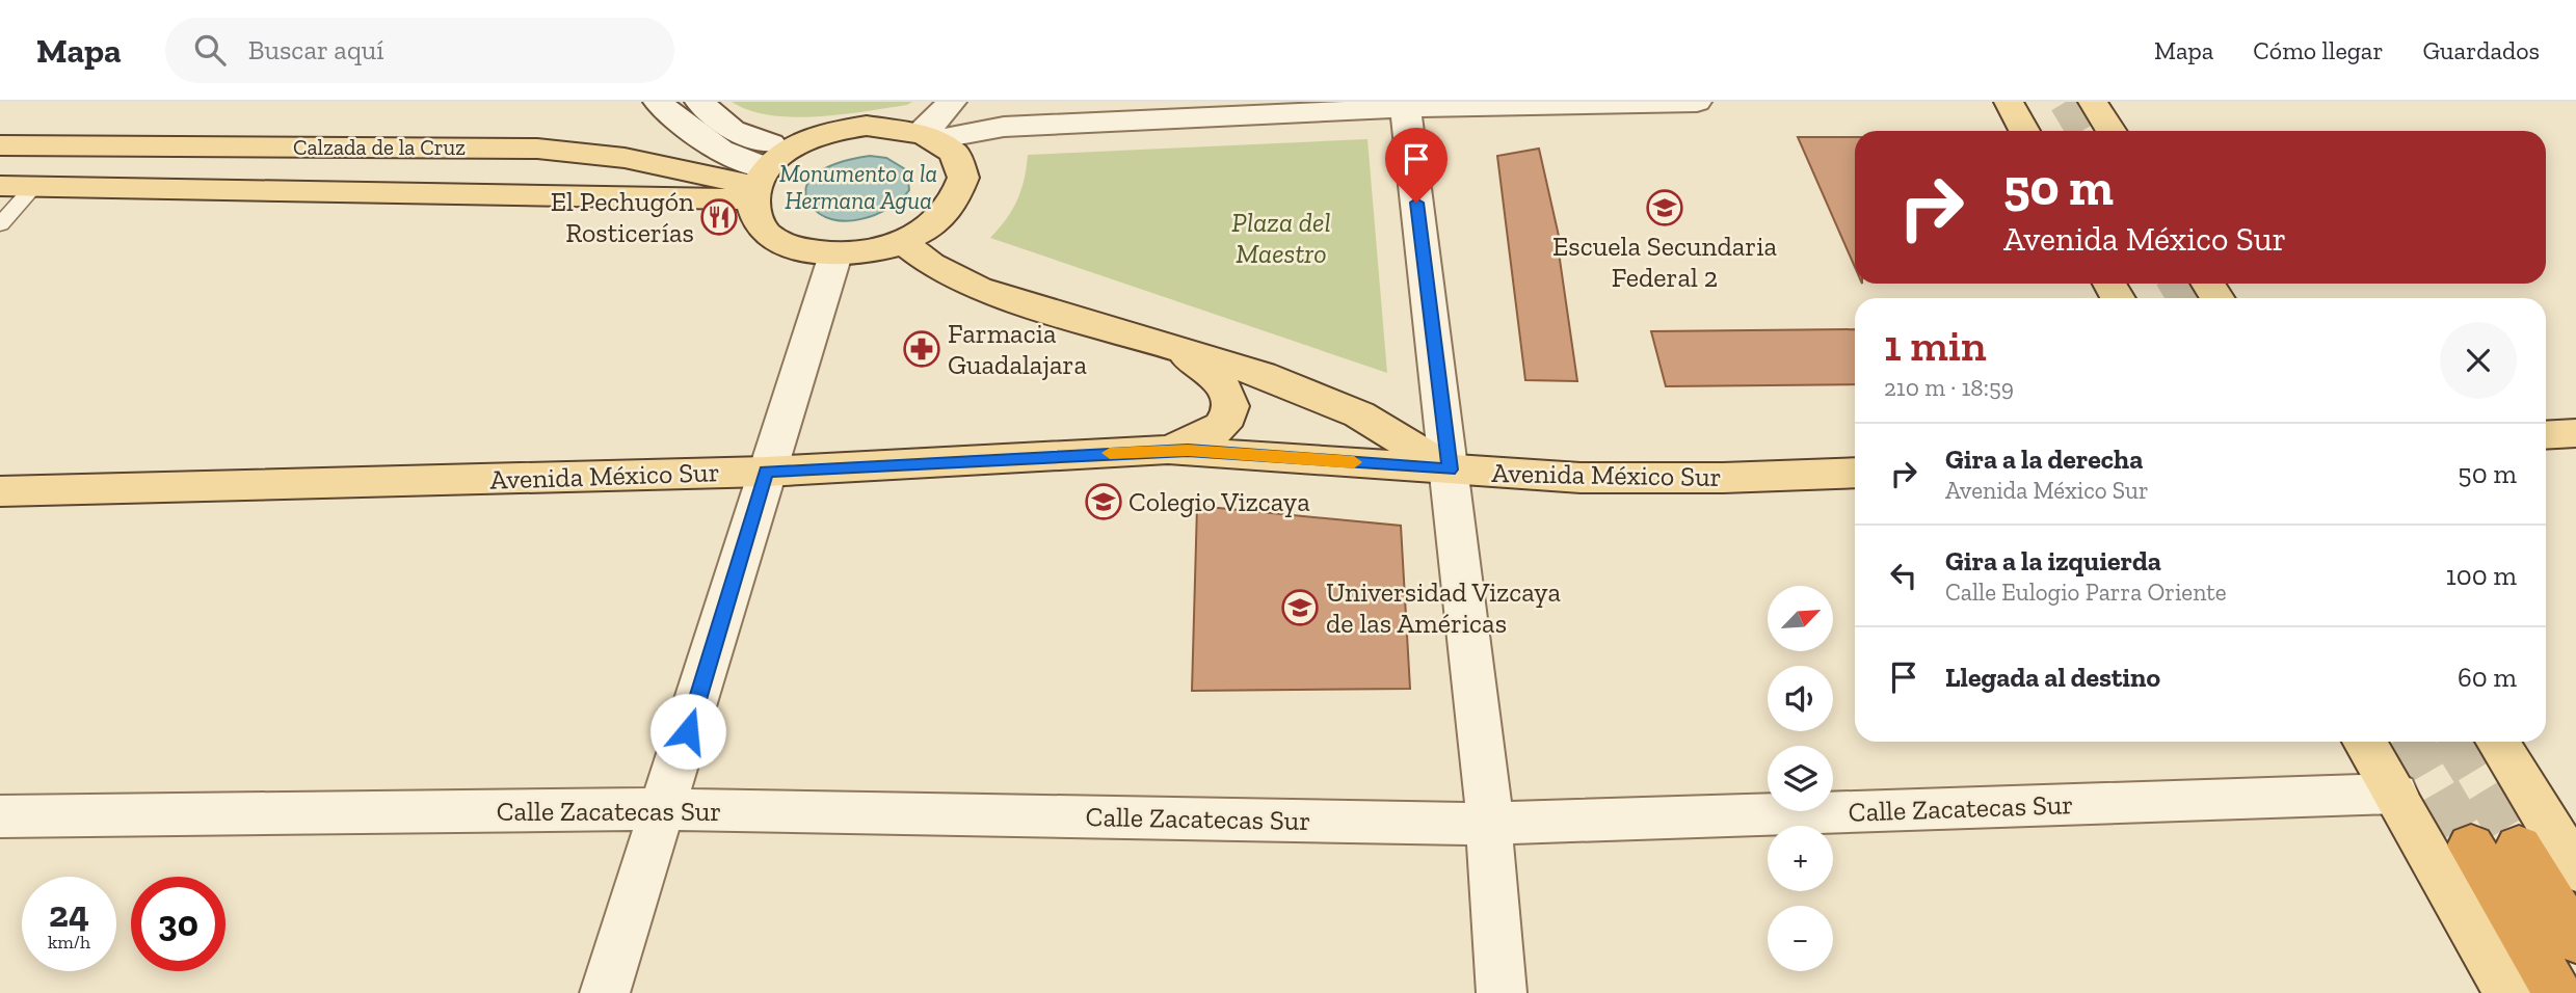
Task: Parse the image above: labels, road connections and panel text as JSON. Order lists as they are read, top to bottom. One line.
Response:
{"streets":{"main road":["Calzada de la Cruz","Avenida México Sur"],"street":["Calle Zacatecas Sur"]},"water":["Monumento a la Hermana Agua"],"parks":["Plaza del Maestro"],"places":{"school or university":["Escuela Secundaria Federal 2","Colegio Vizcaya","Universidad Vizcaya de las Américas"],"restaurant":["El Pechugón Rosticerías"],"pharmacy":["Farmacia Guadalajara"]},"north":"top right","page":{"header":"Mapa","search":"Buscar aquí","nav":["Mapa","Cómo llegar","Guardados"],"turn":["50 m","Avenida México Sur"],"heading":["1 min","210 m · 18:59"],"list":[{"name":"Gira a la derecha","note":"Avenida México Sur","value":"50 m"},{"name":"Gira a la izquierda","note":"Calle Eulogio Parra Oriente","value":"100 m"},{"name":"Llegada al destino","value":"60 m"}],"map_buttons":["+","−"],"speed":"24 km/h","limit":"30"}}
